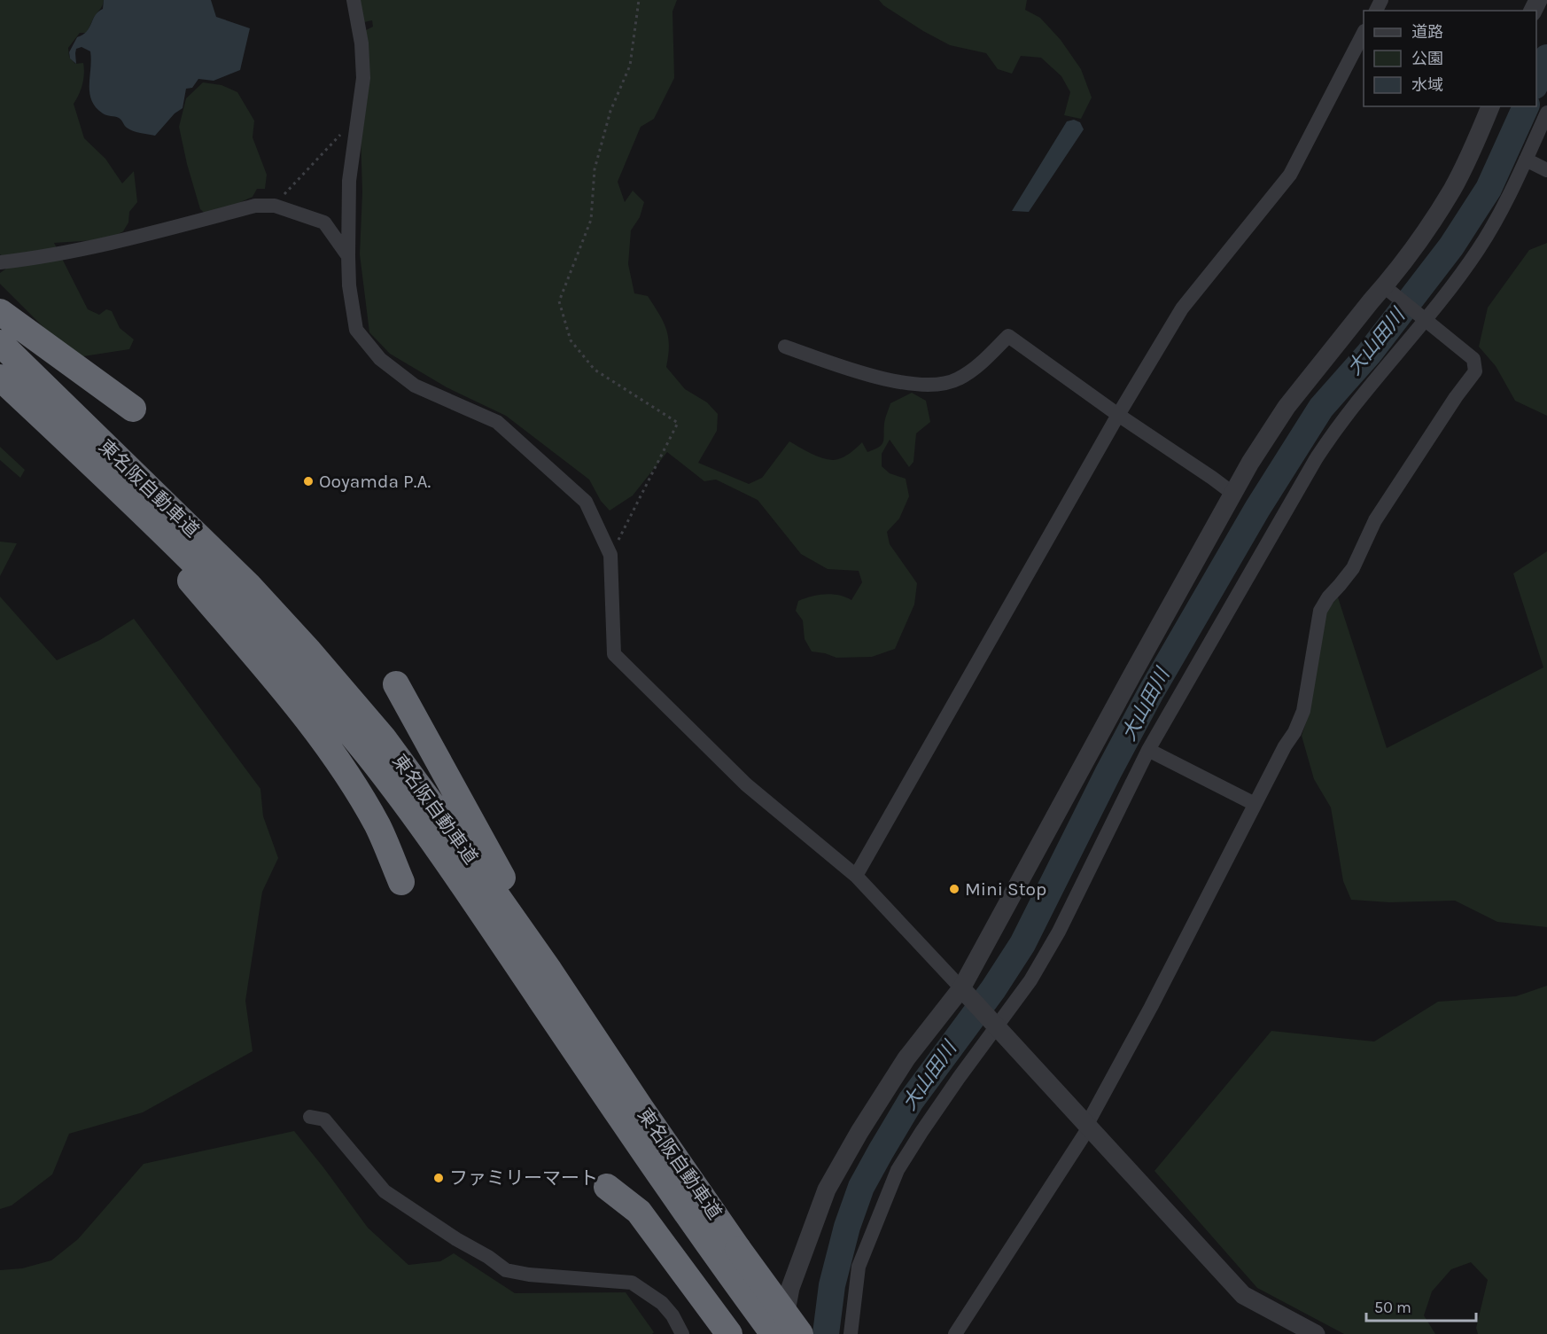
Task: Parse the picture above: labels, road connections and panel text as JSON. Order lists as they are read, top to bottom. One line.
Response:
{"streets":{"highway":["東名阪自動車道"]},"water":["大山田川"],"places":["Ooyamda P.A.","Mini Stop","ファミリーマート"],"legend":["道路","公園","水域"],"scale_bar":"50 m"}
